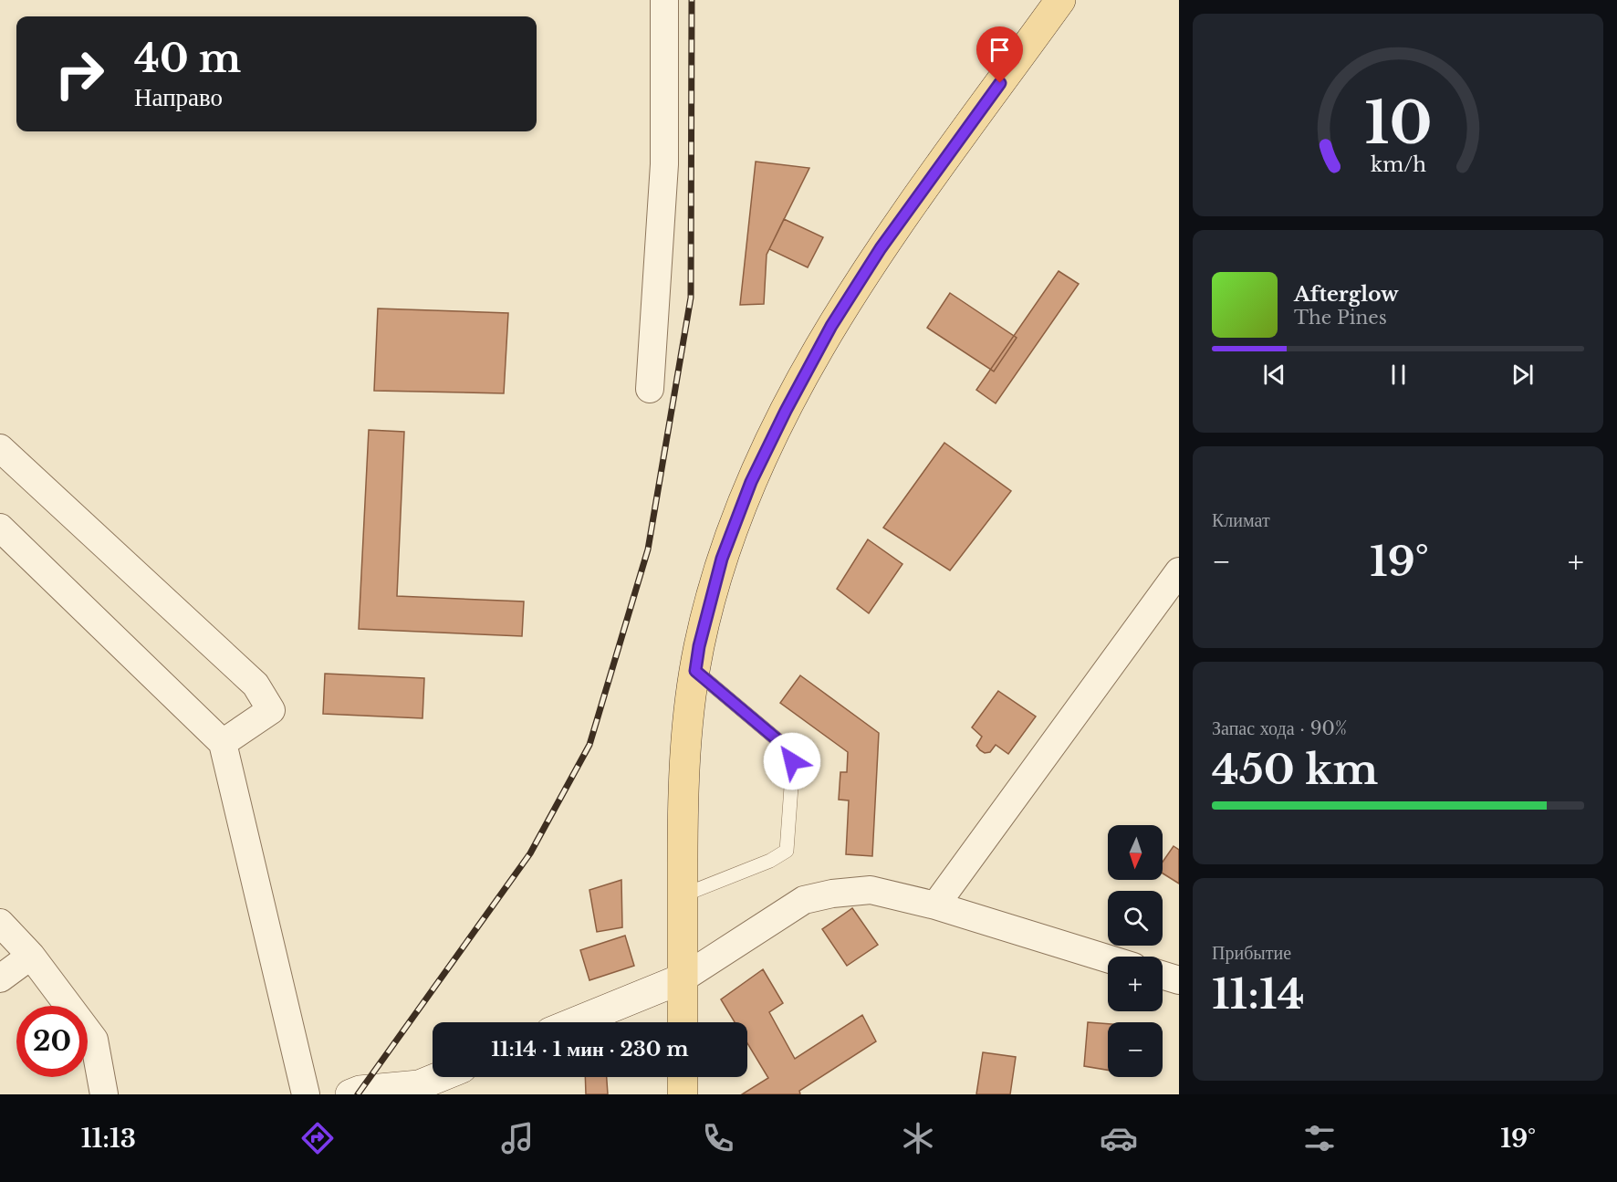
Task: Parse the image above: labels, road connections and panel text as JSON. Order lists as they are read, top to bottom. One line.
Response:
{"north":"bottom","page":{"turn":["40 m","Направо"],"song":["Afterglow","The Pines"],"tile":["Климат",["Запас хода · 90%","450 km"],["Прибытие","11:14"]],"heat":["−","19°","+"],"map_buttons":["+","−"],"limit":"20","trip":"11:14 · 1 мин · 230 m","tabs":["11:13","19°"],"gauge":["10","km/h"]}}
